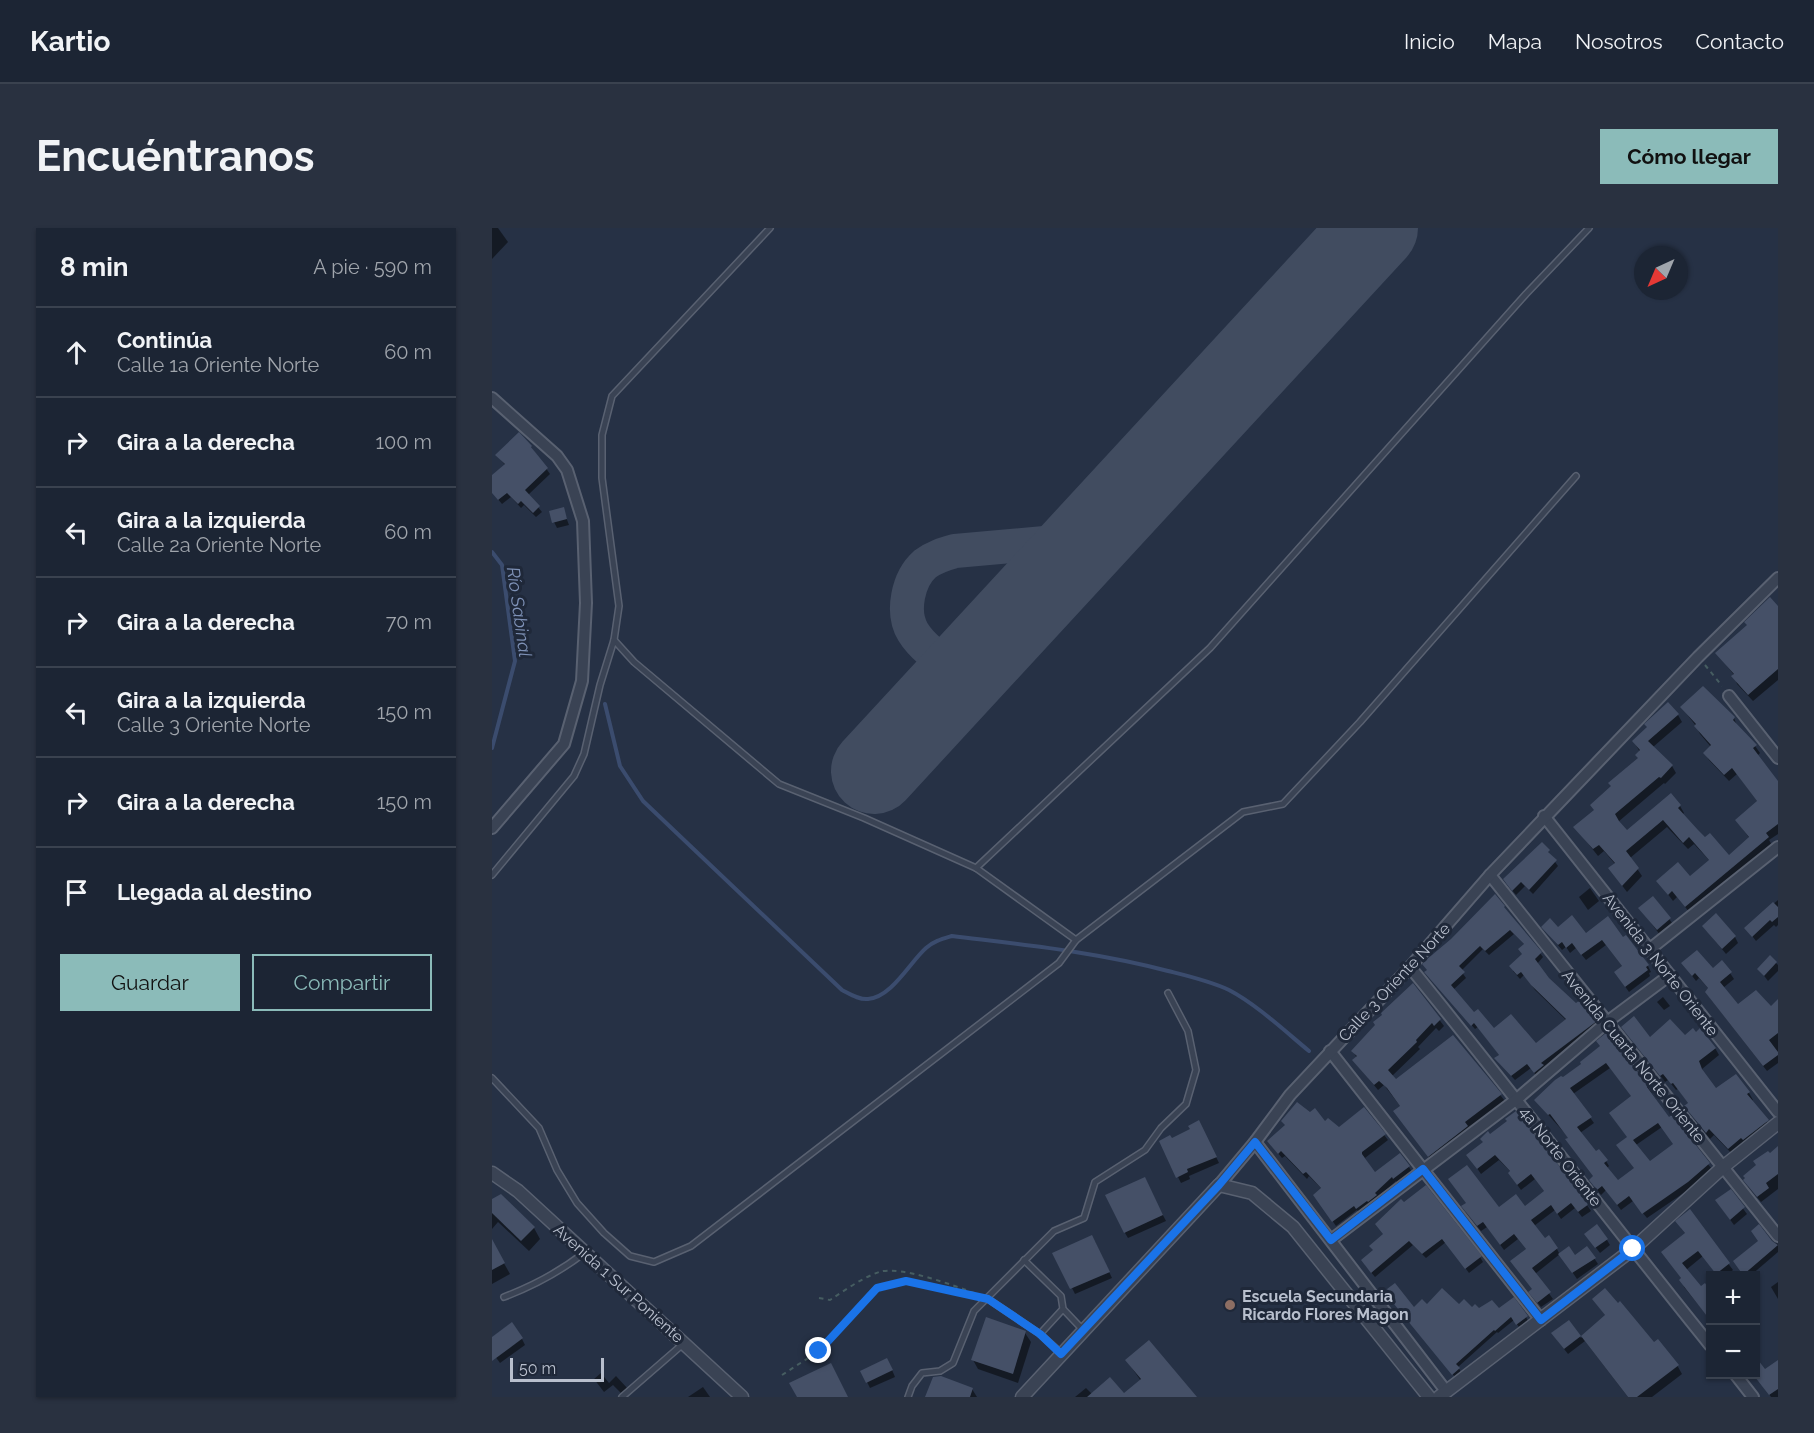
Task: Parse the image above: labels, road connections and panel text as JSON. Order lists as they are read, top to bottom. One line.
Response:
{"streets":{"street":["Avenida 3 Norte Oriente","Calle 3 Oriente Norte","Avenida Cuarta Norte Oriente","4a Norte Oriente","Avenida 1 Sur Poniente"]},"crossings":[["Avenida 3 Norte Oriente","Calle 3 Oriente Norte"],["Calle 3 Oriente Norte","Avenida Cuarta Norte Oriente"],["Calle 3 Oriente Norte","4a Norte Oriente"]],"water":["Río Sabinal"],"places":["Escuela Secundaria Ricardo Flores Magon"],"scale_bar":"50 m","north":"bottom left","page":{"header":"Kartio","nav":["Inicio","Mapa","Nosotros","Contacto"],"buttons":["Cómo llegar",["Guardar","Compartir"]],"title":"Encuéntranos","heading":["8 min","A pie · 590 m"],"list":[["Continúa","Calle 1a Oriente Norte","60 m"],["Gira a la derecha","100 m"],["Gira a la izquierda","Calle 2a Oriente Norte","60 m"],["Gira a la derecha","70 m"],["Gira a la izquierda","Calle 3 Oriente Norte","150 m"],["Gira a la derecha","150 m"],"Llegada al destino"],"map_buttons":["+","−"],"scale":"50 m"}}
